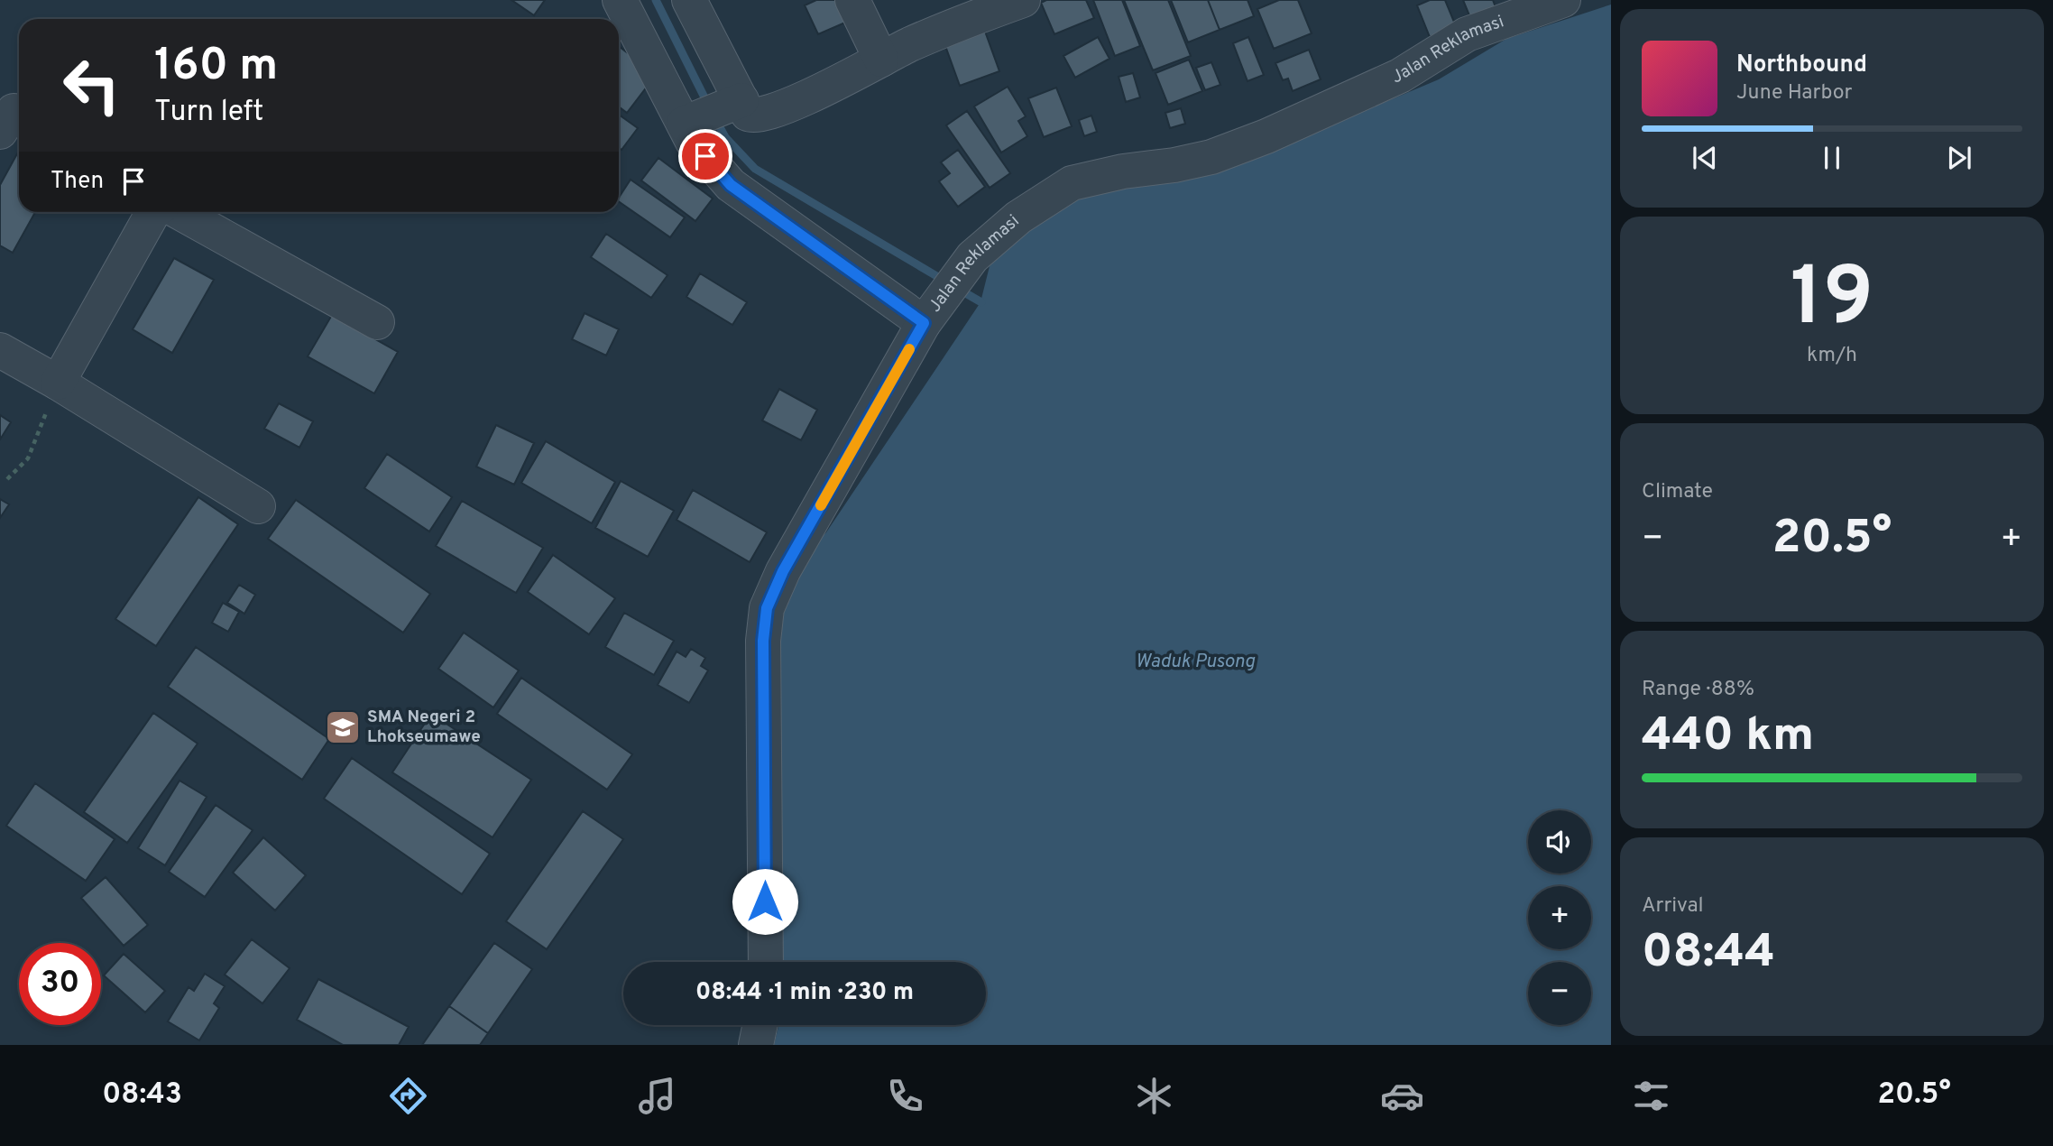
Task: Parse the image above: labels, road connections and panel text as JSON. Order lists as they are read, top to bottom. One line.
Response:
{"streets":{"street":["Jalan Reklamasi"]},"water":["Waduk Pusong"],"places":{"school or university":["SMA Negeri 2 Lhokseumawe"]},"page":{"turn":["160 m","Turn left"],"song":["Northbound","June Harbor"],"then":"Then","tile":[["19","km/h"],"Climate",["Range · 88%","440 km"],["Arrival","08:44"]],"heat":["−","20.5°","+"],"map_buttons":["+","−"],"limit":"30","trip":"08:44 · 1 min · 230 m","tabs":["08:43","20.5°"]}}
